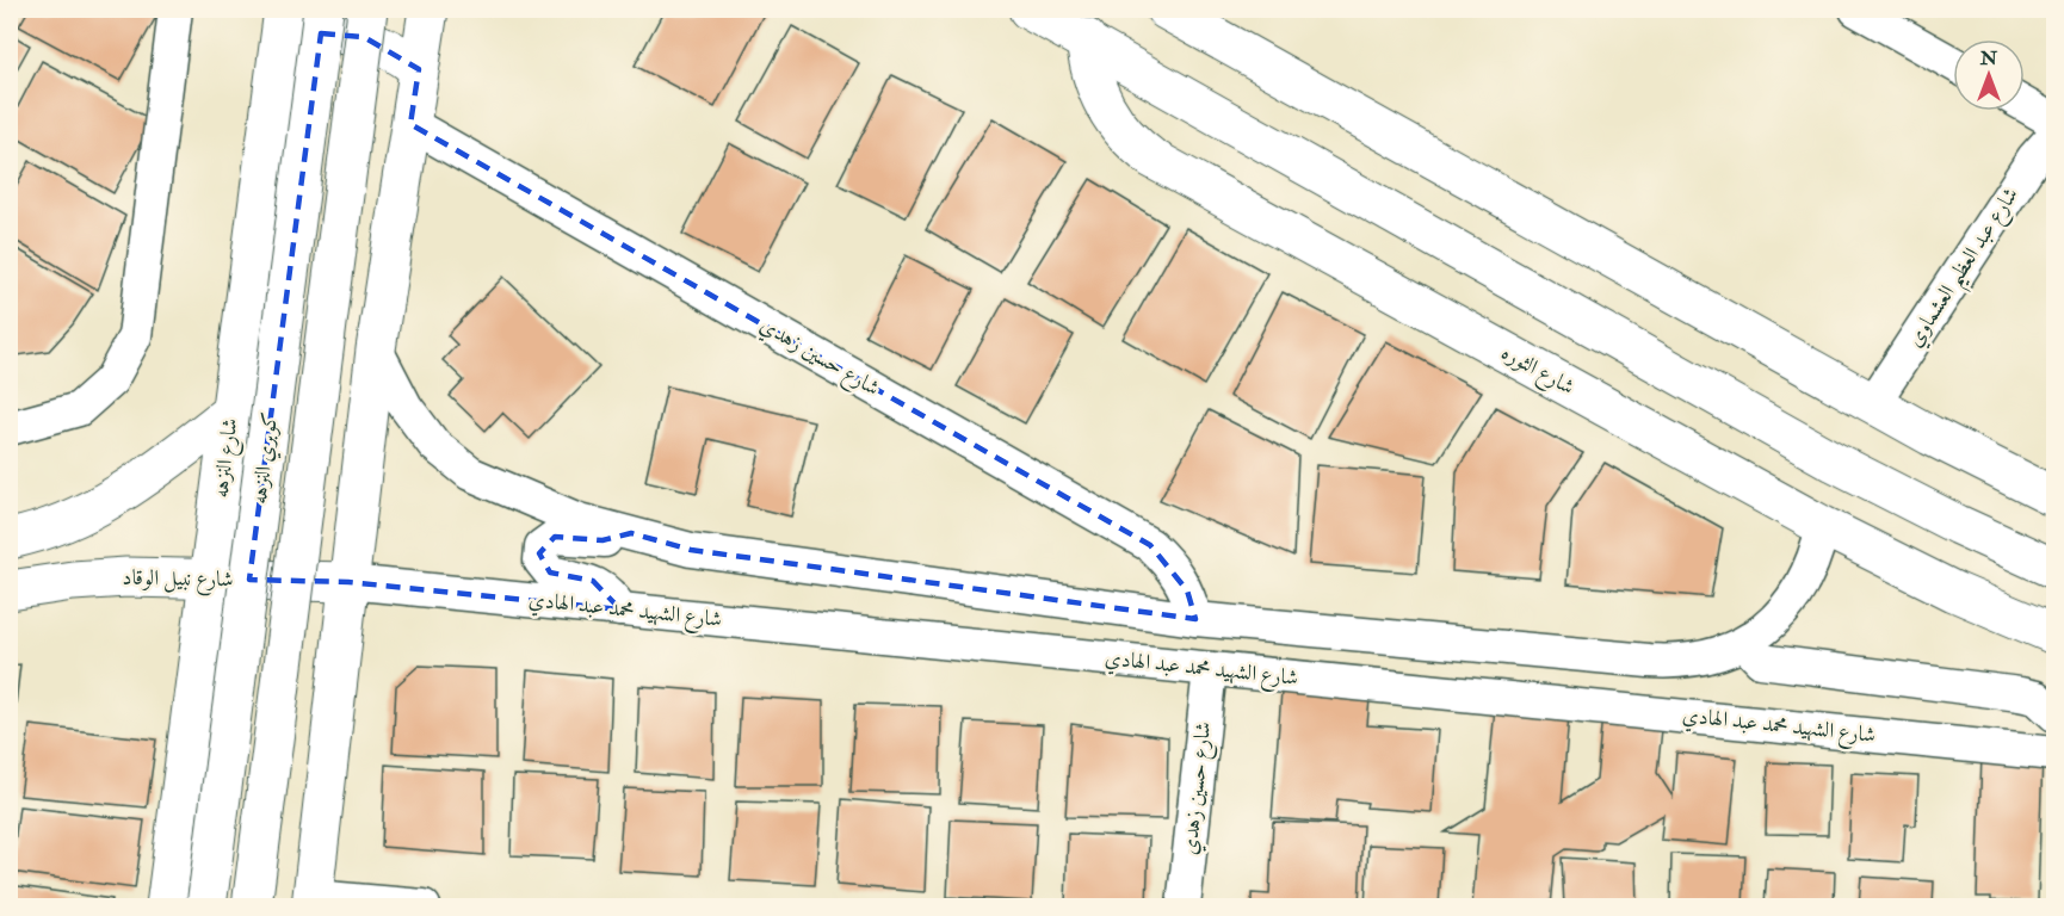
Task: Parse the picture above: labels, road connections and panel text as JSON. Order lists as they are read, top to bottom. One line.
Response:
{"streets":{"main road":["شارع الثوره","شارع النزهه","كوبري النزهه","شارع نبيل الوقاد"],"street":["شارع عبد العظيم العشماوي","شارع حسين زهدي","شارع الشهيد محمد عبد الهادي"]},"crossings":[["شارع حسين زهدي","شارع الشهيد محمد عبد الهادي"],["شارع النزهه","شارع نبيل الوقاد"],["شارع نبيل الوقاد","شارع الشهيد محمد عبد الهادي"]],"north":"top"}
